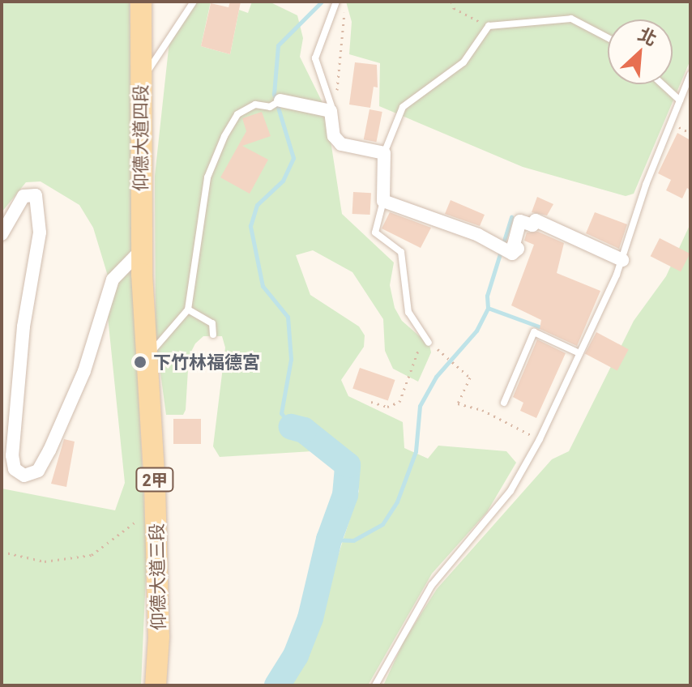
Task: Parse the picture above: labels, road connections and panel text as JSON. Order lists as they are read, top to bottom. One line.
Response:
{"streets":{"main road":["仰德大道四段","2甲","仰德大道三段"]},"crossings":[["仰德大道四段","仰德大道三段"]],"places":["下竹林福德宮"],"north":"top right"}
